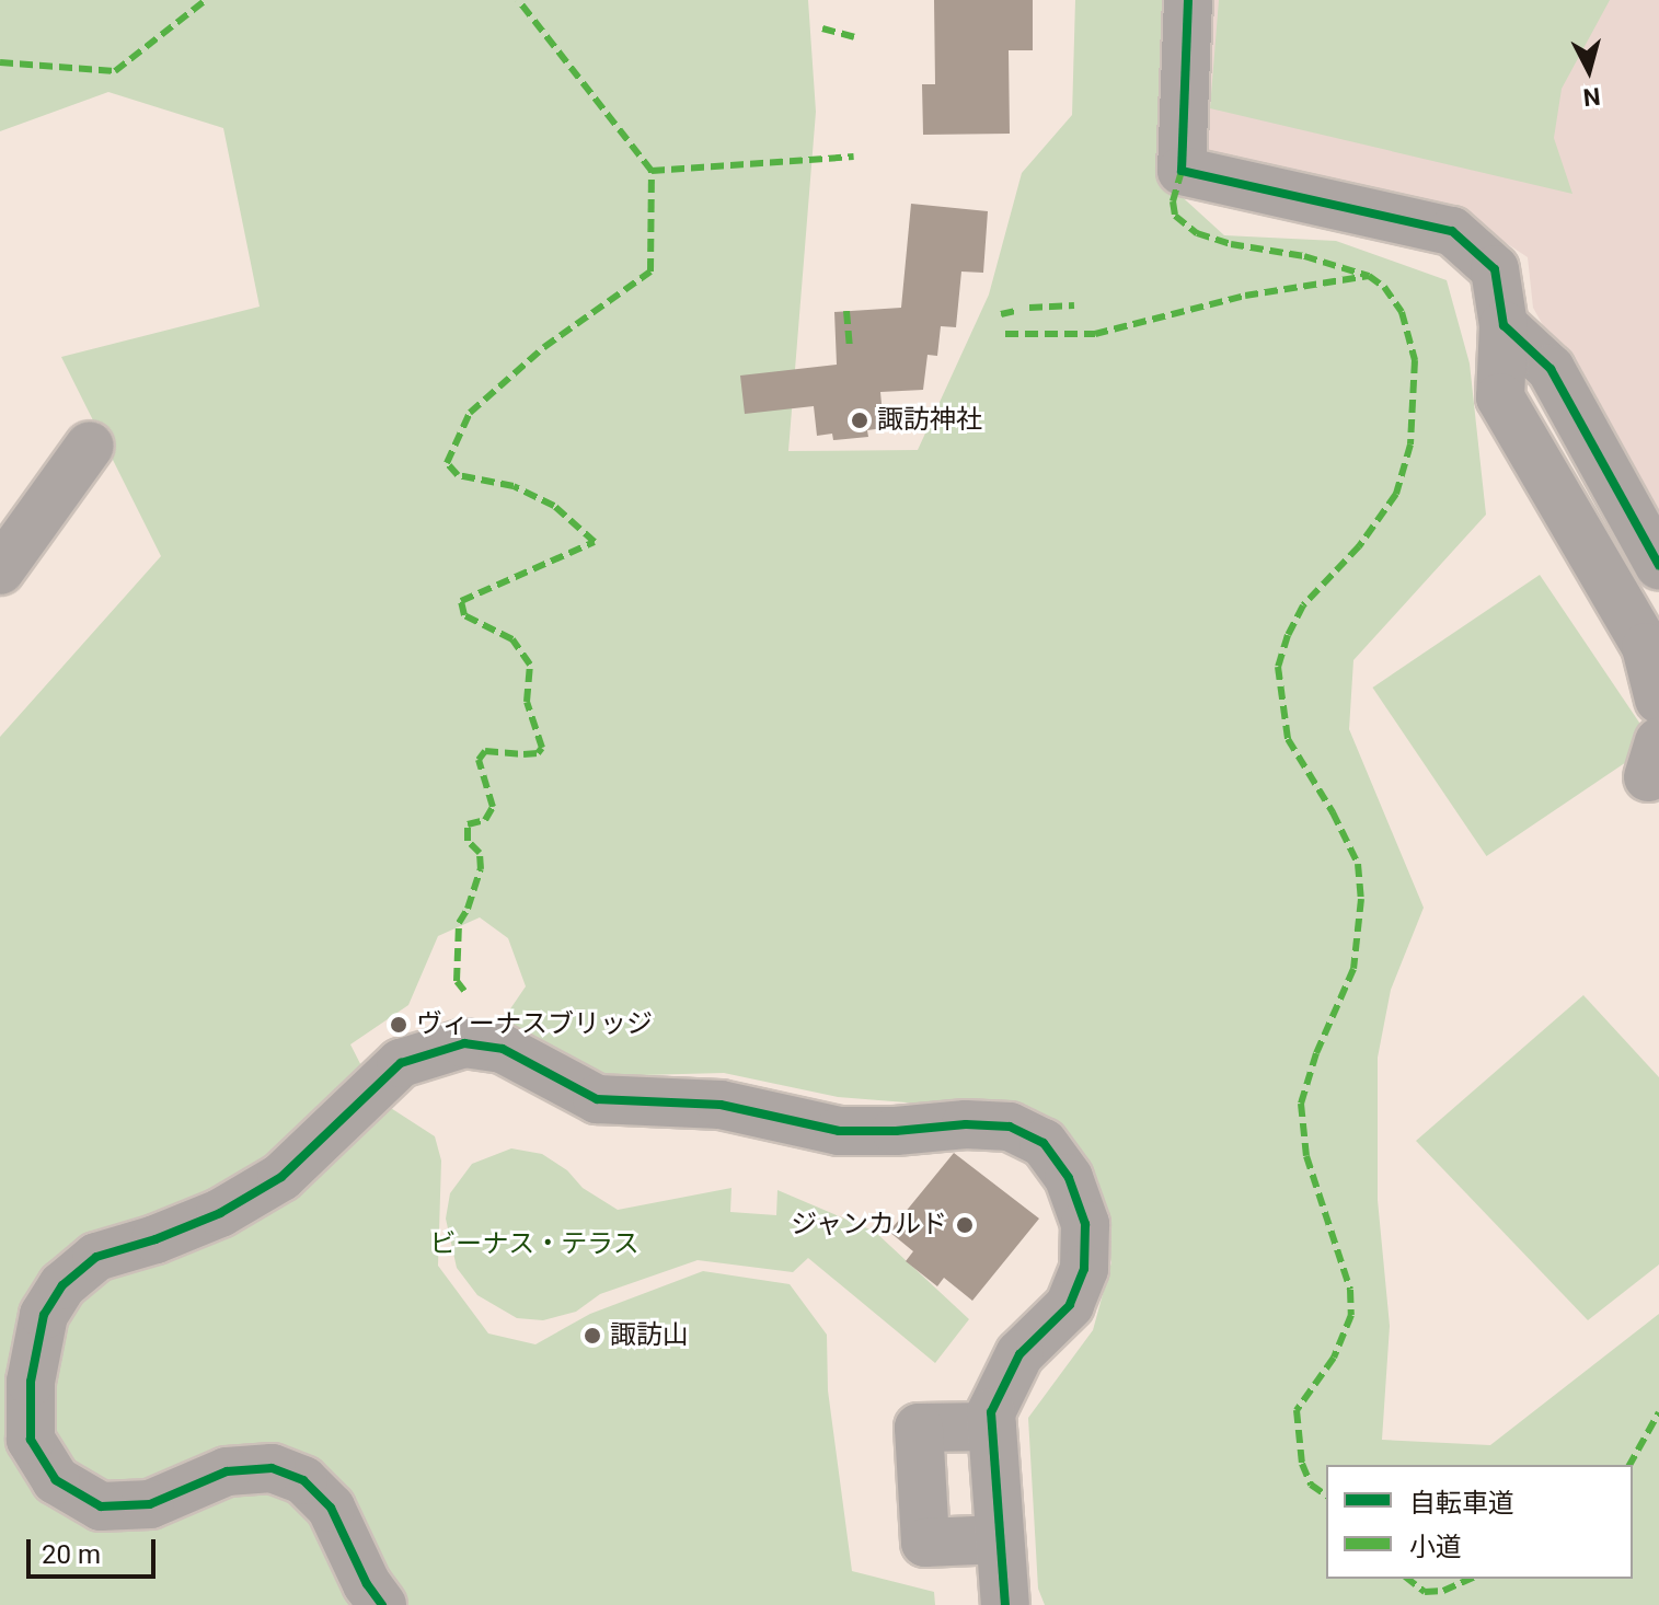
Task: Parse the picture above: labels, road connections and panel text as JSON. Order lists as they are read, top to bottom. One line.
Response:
{"parks":["ビーナス・テラス"],"places":["諏訪神社","ヴィーナスブリッジ","ジャンカルド","諏訪山"],"legend":["自転車道","小道"],"scale_bar":"20 m","north":"bottom"}
